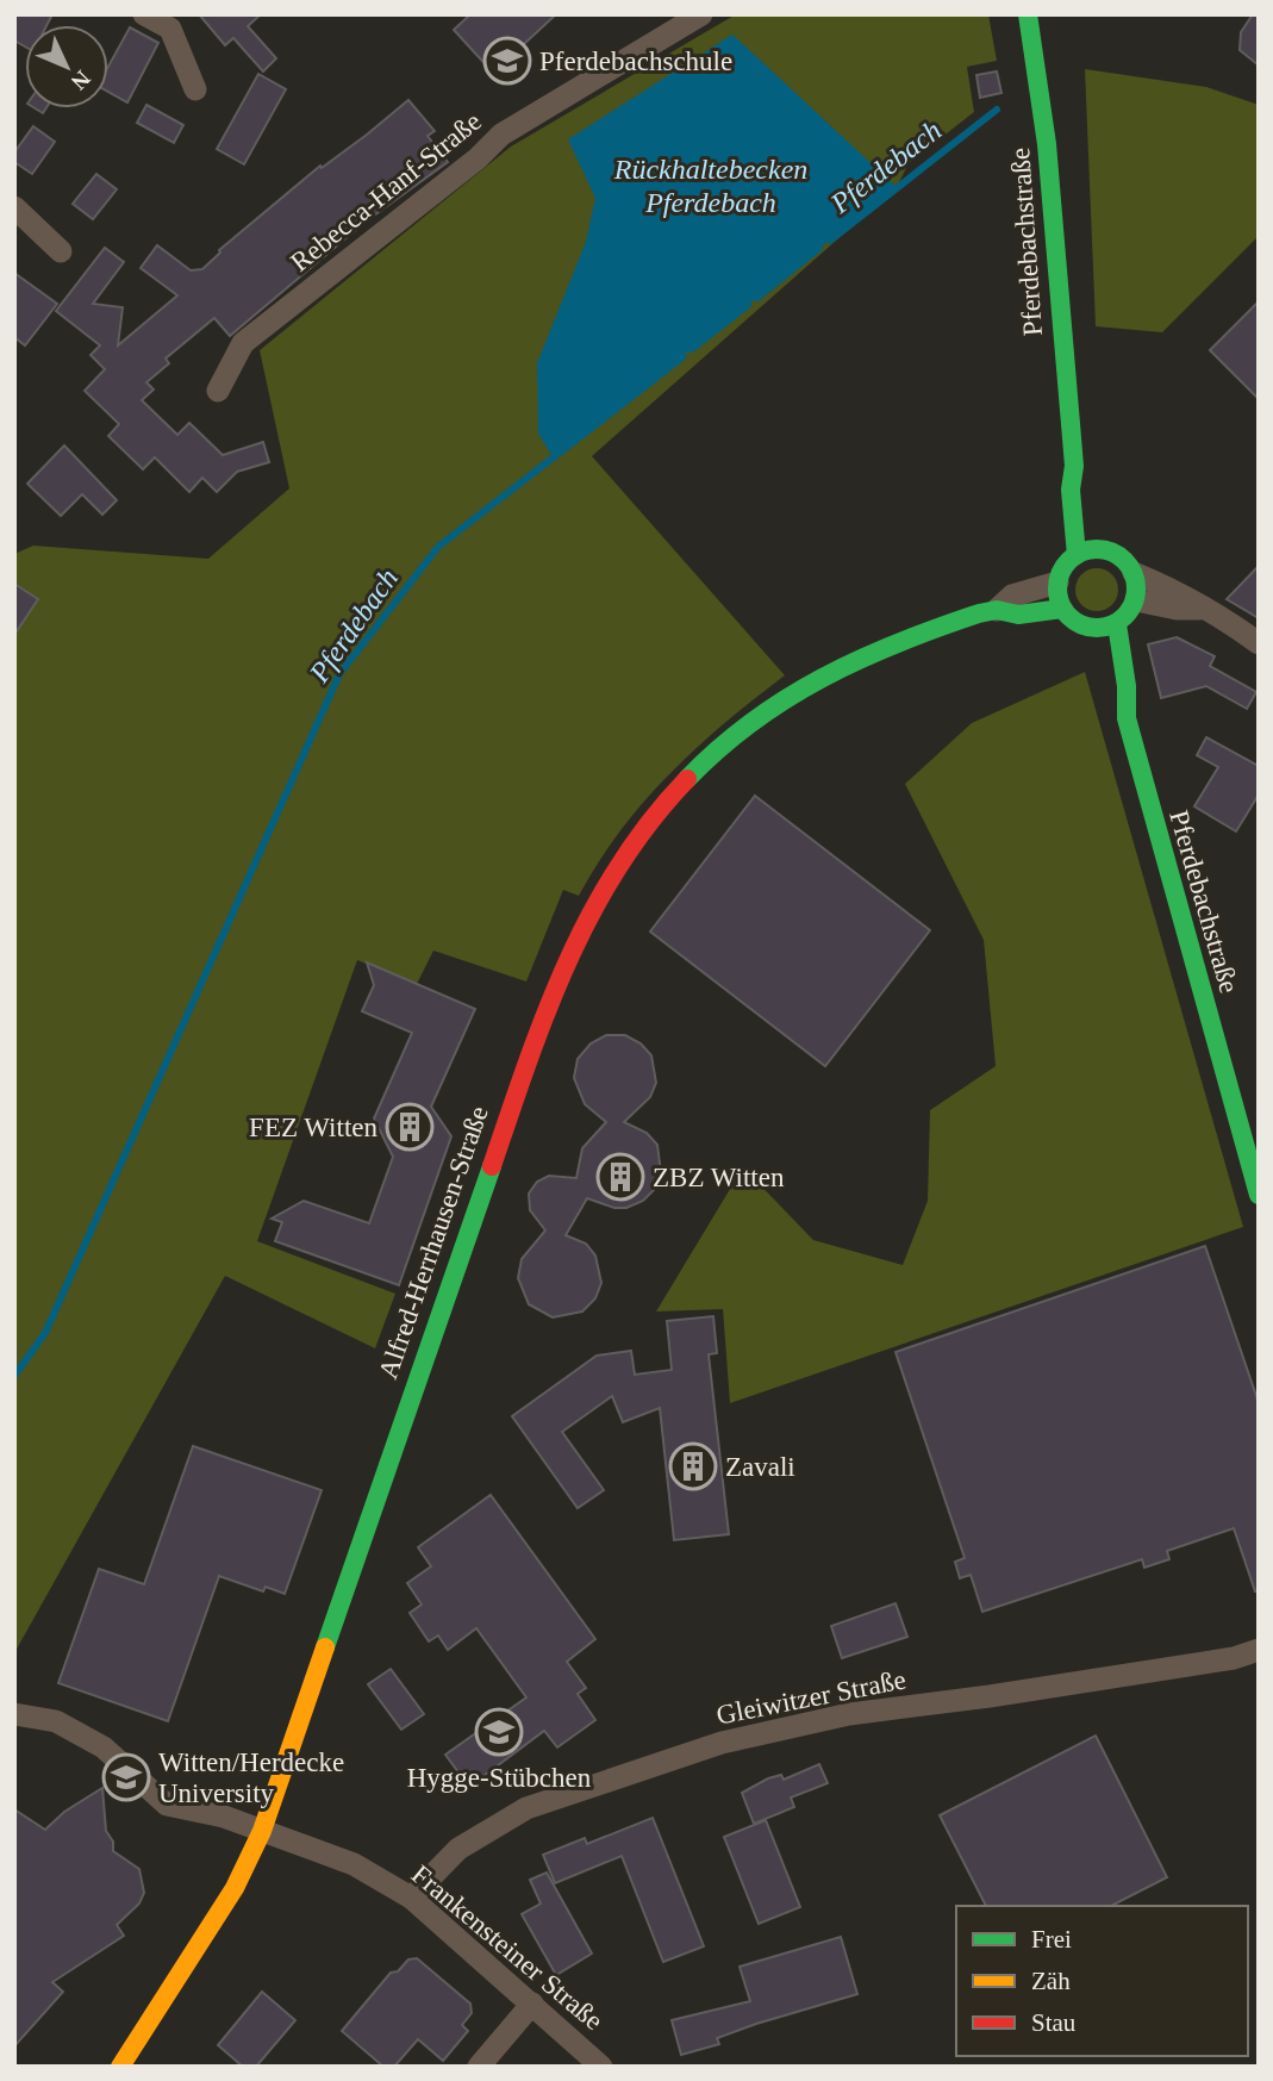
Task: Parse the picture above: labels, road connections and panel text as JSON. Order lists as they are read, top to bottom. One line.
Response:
{"streets":{"street":["Rebecca-Hanf-Straße","Pferdebachstraße","Alfred-Herrhausen-Straße","Gleiwitzer Straße","Frankensteiner Straße"]},"crossings":[["Pferdebachstraße","Alfred-Herrhausen-Straße"],["Alfred-Herrhausen-Straße","Frankensteiner Straße"],["Gleiwitzer Straße","Frankensteiner Straße"]],"water":["Pferdebach","Rückhaltebecken Pferdebach"],"places":{"school or university":["Pferdebachschule","Hygge-Stübchen","Witten/Herdecke University"],"building":["FEZ Witten","ZBZ Witten","Zavali"]},"legend":["Frei","Zäh","Stau"],"north":"bottom right"}
